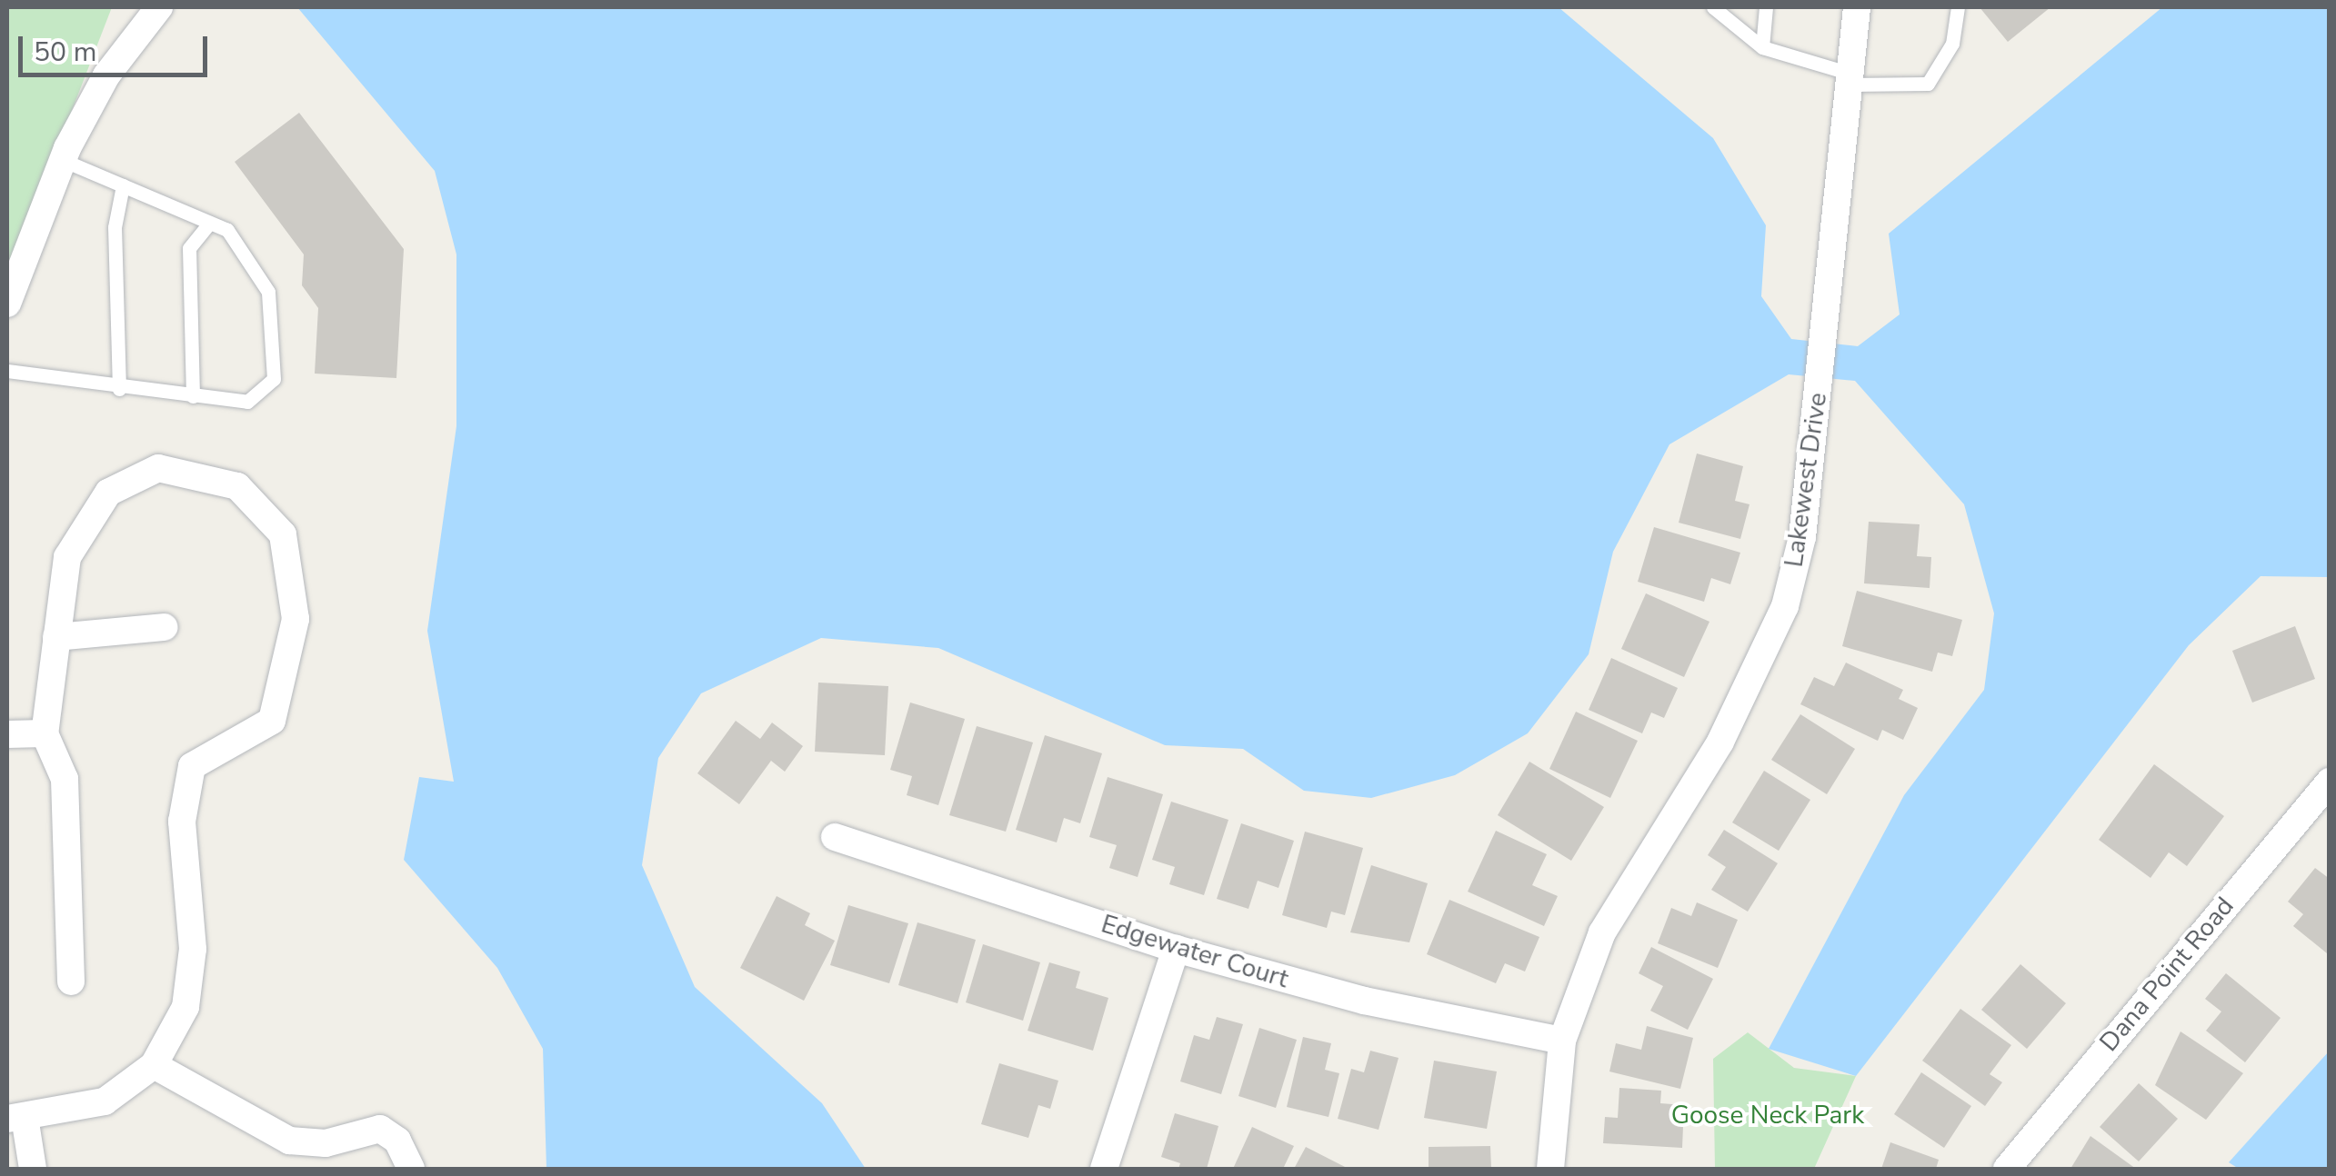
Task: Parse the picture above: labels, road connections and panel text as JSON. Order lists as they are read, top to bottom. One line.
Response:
{"streets":{"street":["Lakewest Drive","Edgewater Court","Dana Point Road"]},"crossings":[["Lakewest Drive","Edgewater Court"]],"parks":["Goose Neck Park"],"scale_bar":"50 m"}
